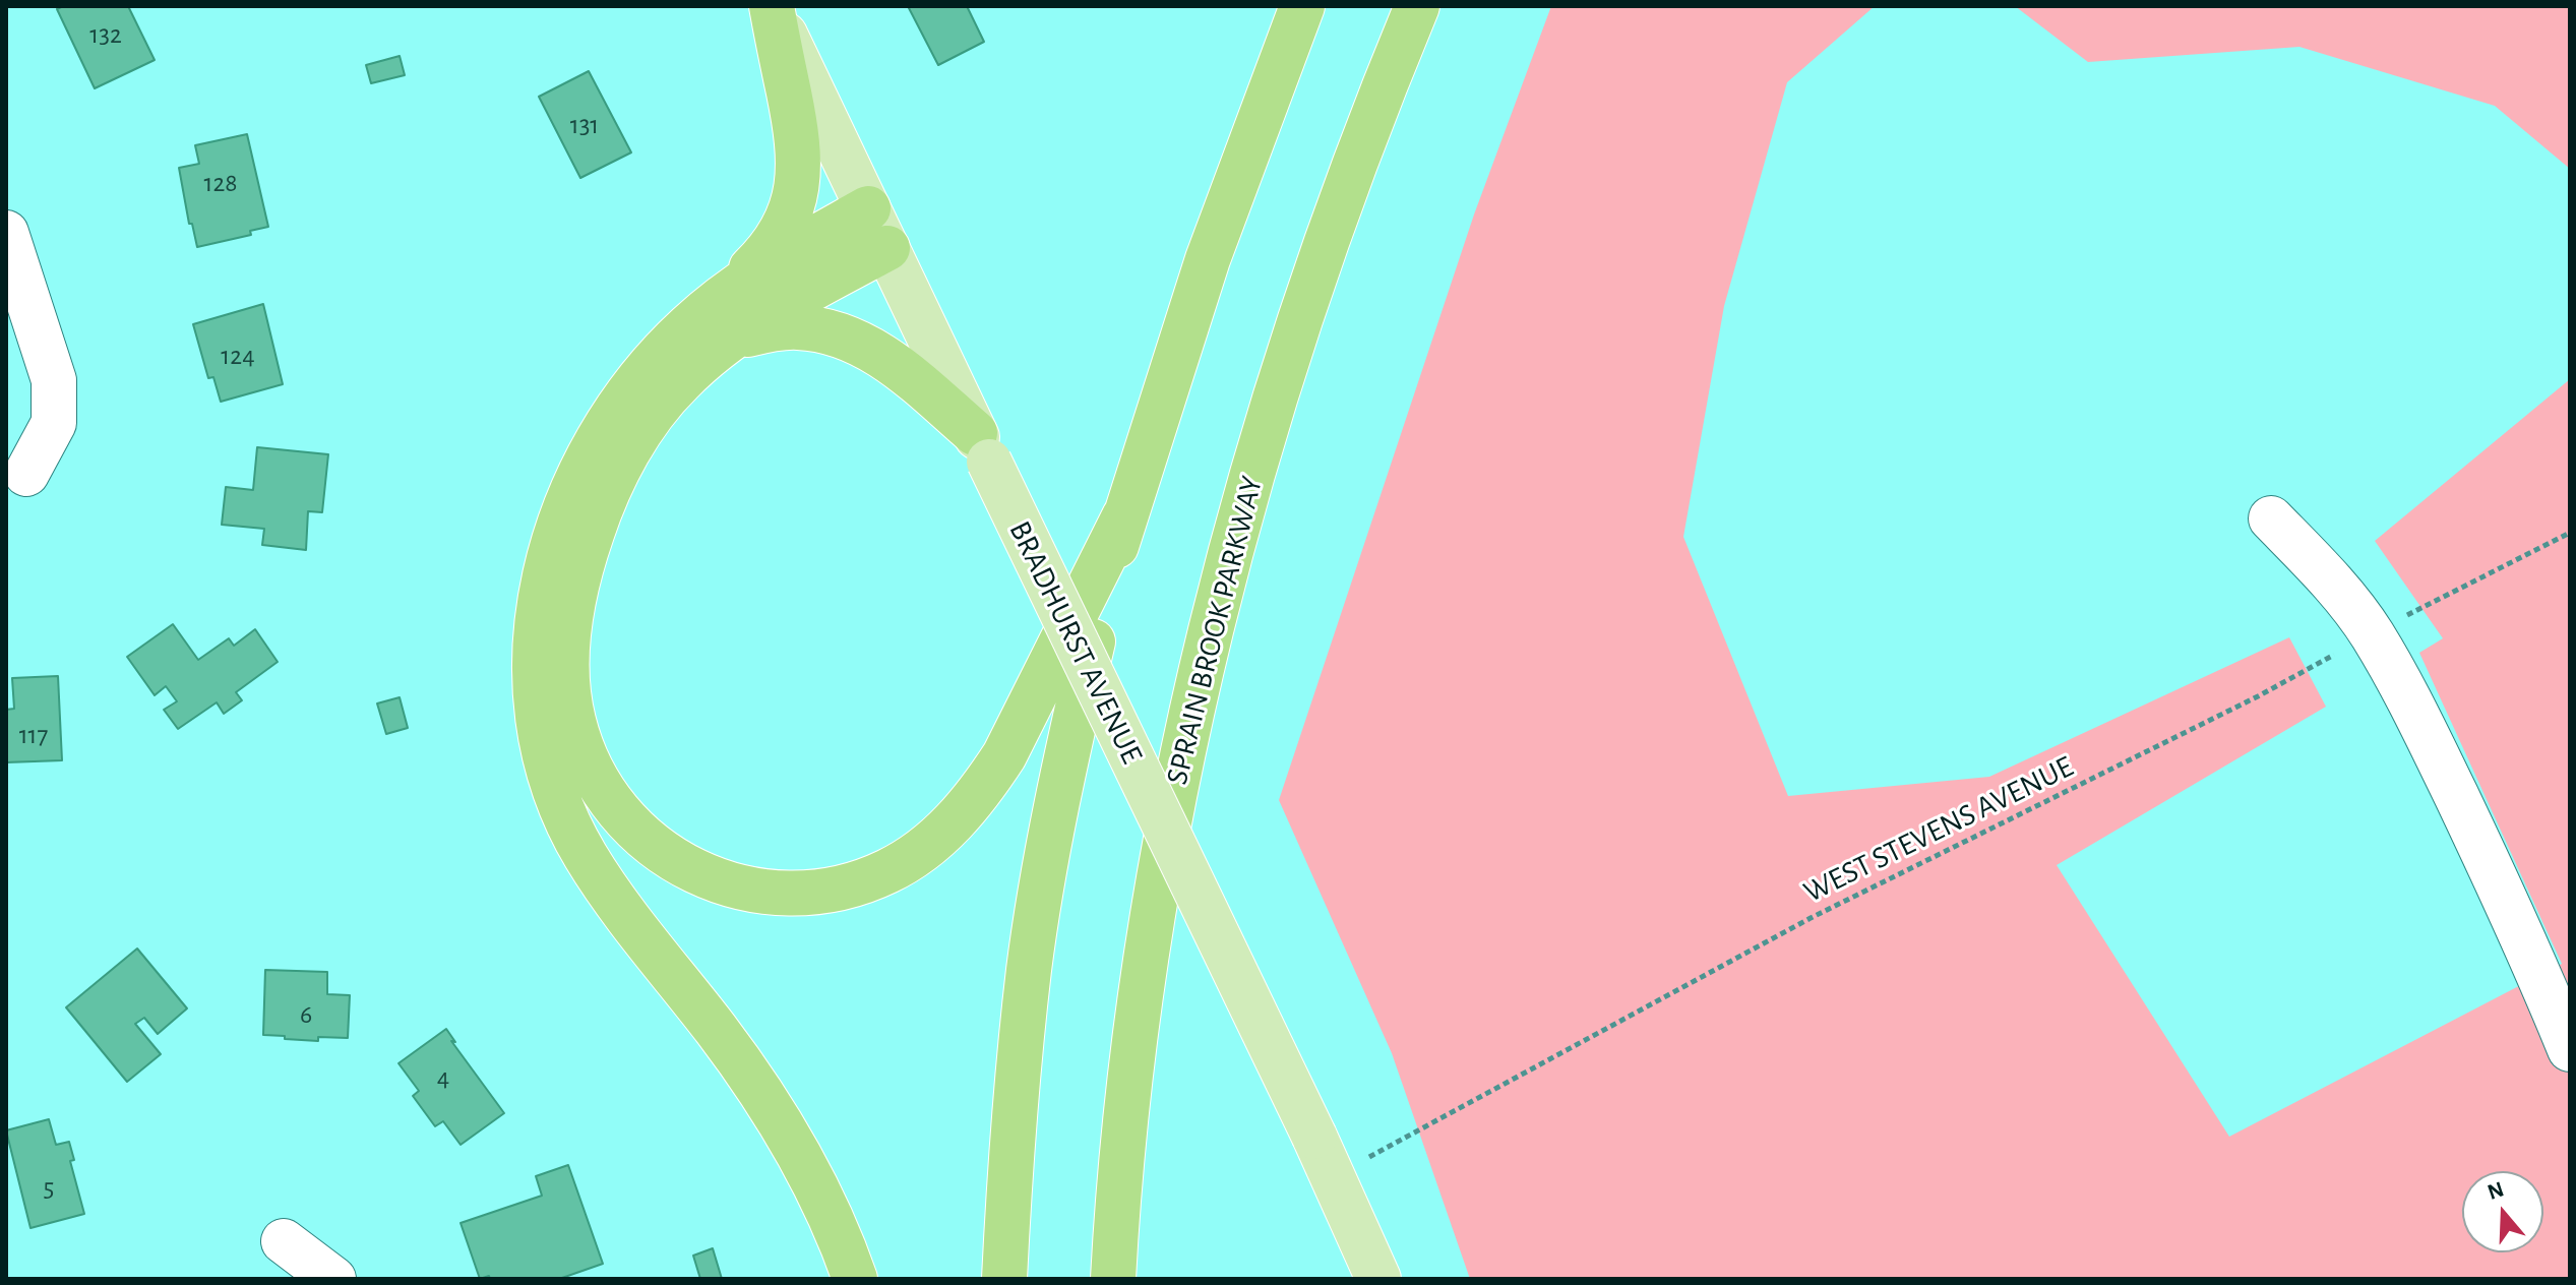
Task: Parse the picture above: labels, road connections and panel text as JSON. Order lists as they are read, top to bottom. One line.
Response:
{"streets":{"highway":["SPRAIN BROOK PARKWAY"],"main road":["BRADHURST AVENUE"],"path":["WEST STEVENS AVENUE"]},"crossings":[["BRADHURST AVENUE","WEST STEVENS AVENUE"]],"house_numbers":["132","131","128","124","117","6","4","5"],"north":"top"}
